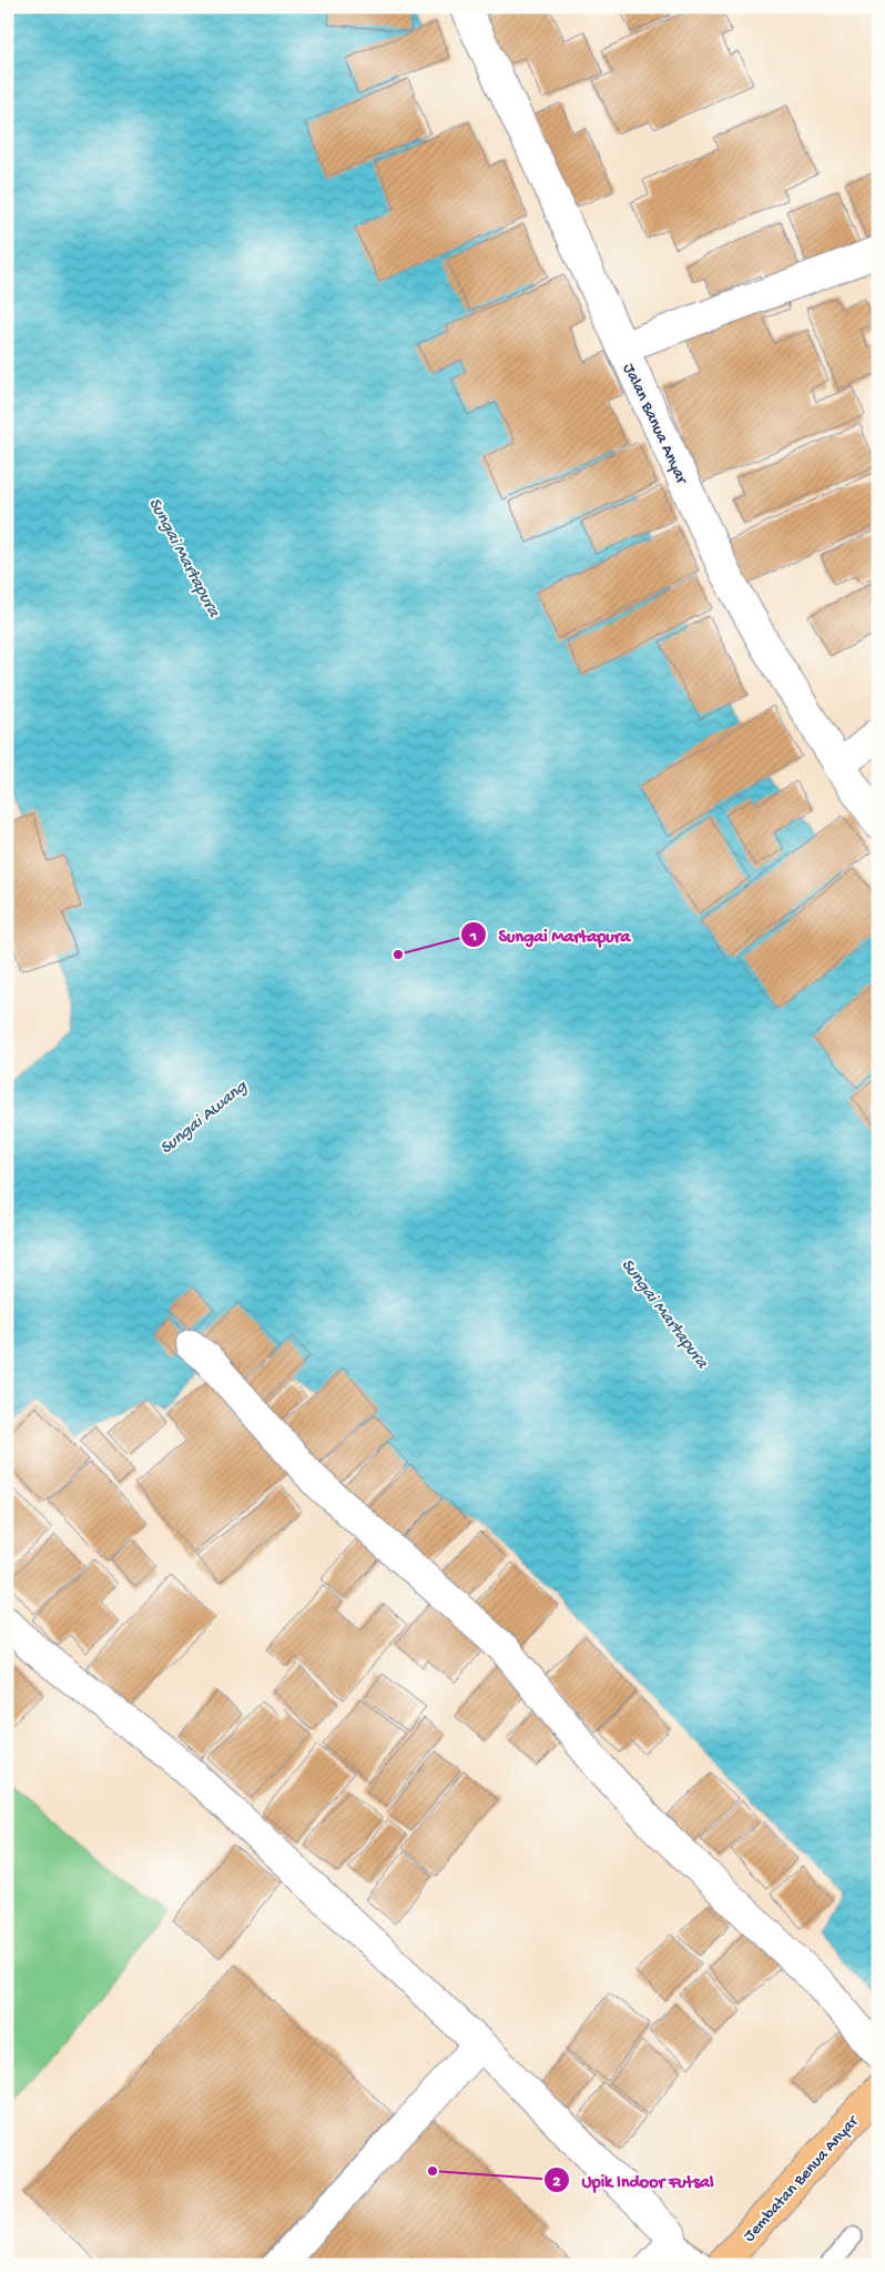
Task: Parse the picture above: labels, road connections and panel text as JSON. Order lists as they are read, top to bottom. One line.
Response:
{"streets":{"main road":["Jembatan Benua Anyar"],"street":["Jalan Banua Anyar"]},"water":["Sungai Martapura","Sungai Awang"],"places":["Sungai Martapura","Upik Indoor Futsal"]}
